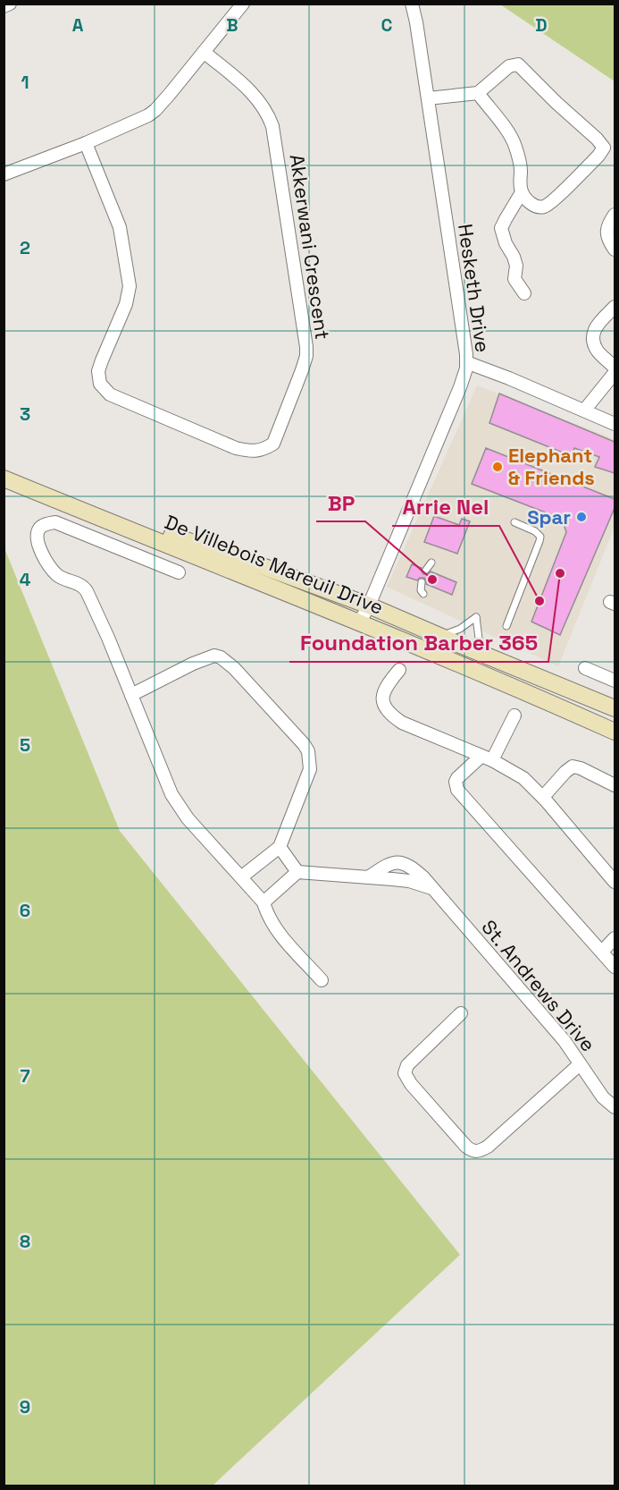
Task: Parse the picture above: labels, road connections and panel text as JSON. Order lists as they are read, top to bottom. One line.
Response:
{"streets":{"main road":["De Villebois Mareuil Drive"],"street":["Akkerwani Crescent","Hesketh Drive","St. Andrews Drive"]},"crossings":[["Hesketh Drive","De Villebois Mareuil Drive"]],"places":["Elephant & Friends","Spar","Foundation Barber 365","BP","Arrie Nel"],"grid":{"columns":["A","B","C","D"],"rows":["1","2","3","4","5","6","7","8","9"]}}
